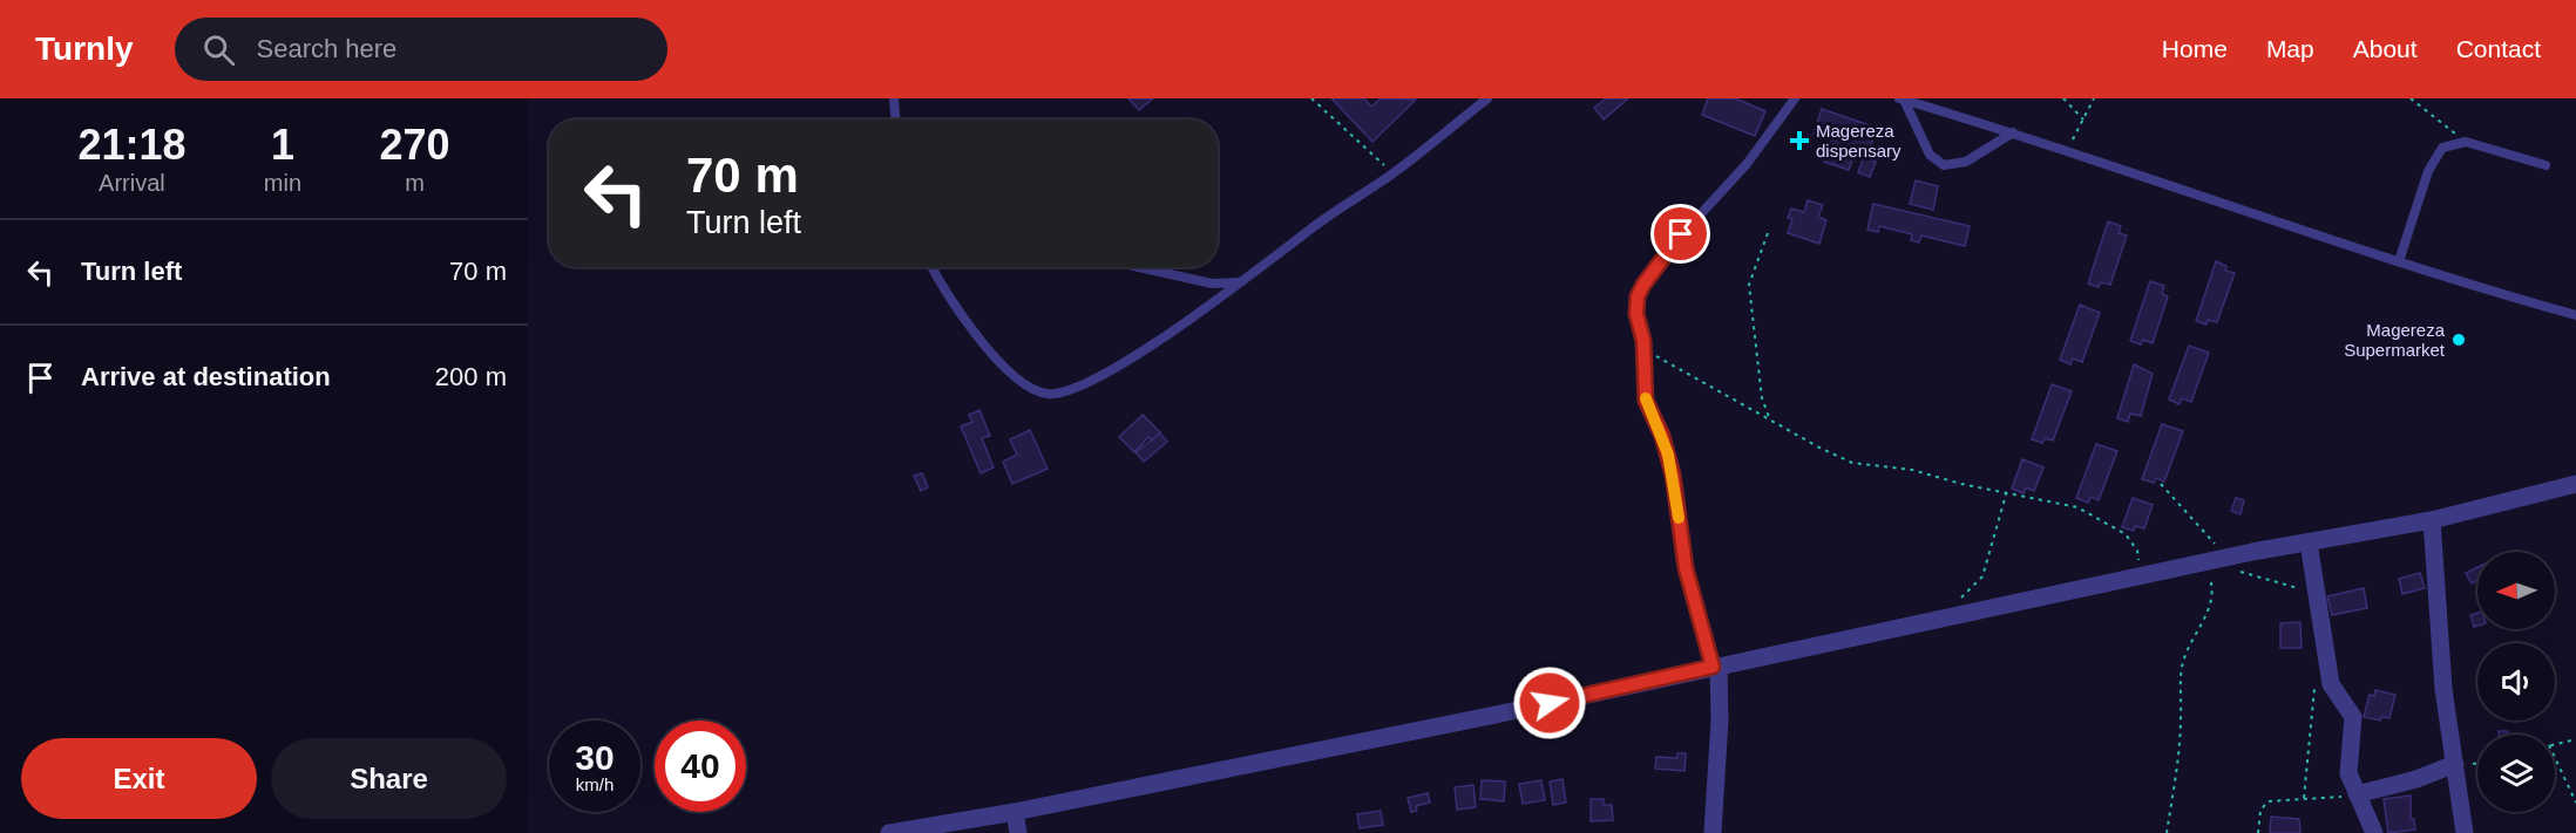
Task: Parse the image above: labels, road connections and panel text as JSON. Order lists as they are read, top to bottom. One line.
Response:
{"places":{"health":["Magereza dispensary"],"other":["Magereza Supermarket"]},"north":"left","page":{"header":"Turnly","search":"Search here","nav":["Home","Map","About","Contact"],"eta":["21:18","Arrival","1","min","270","m"],"turn":["70 m","Turn left"],"list":[{"name":"Turn left","value":"70 m"},{"name":"Arrive at destination","value":"200 m"}],"speed":"30 km/h","limit":"40","buttons":["Exit","Share"]}}
